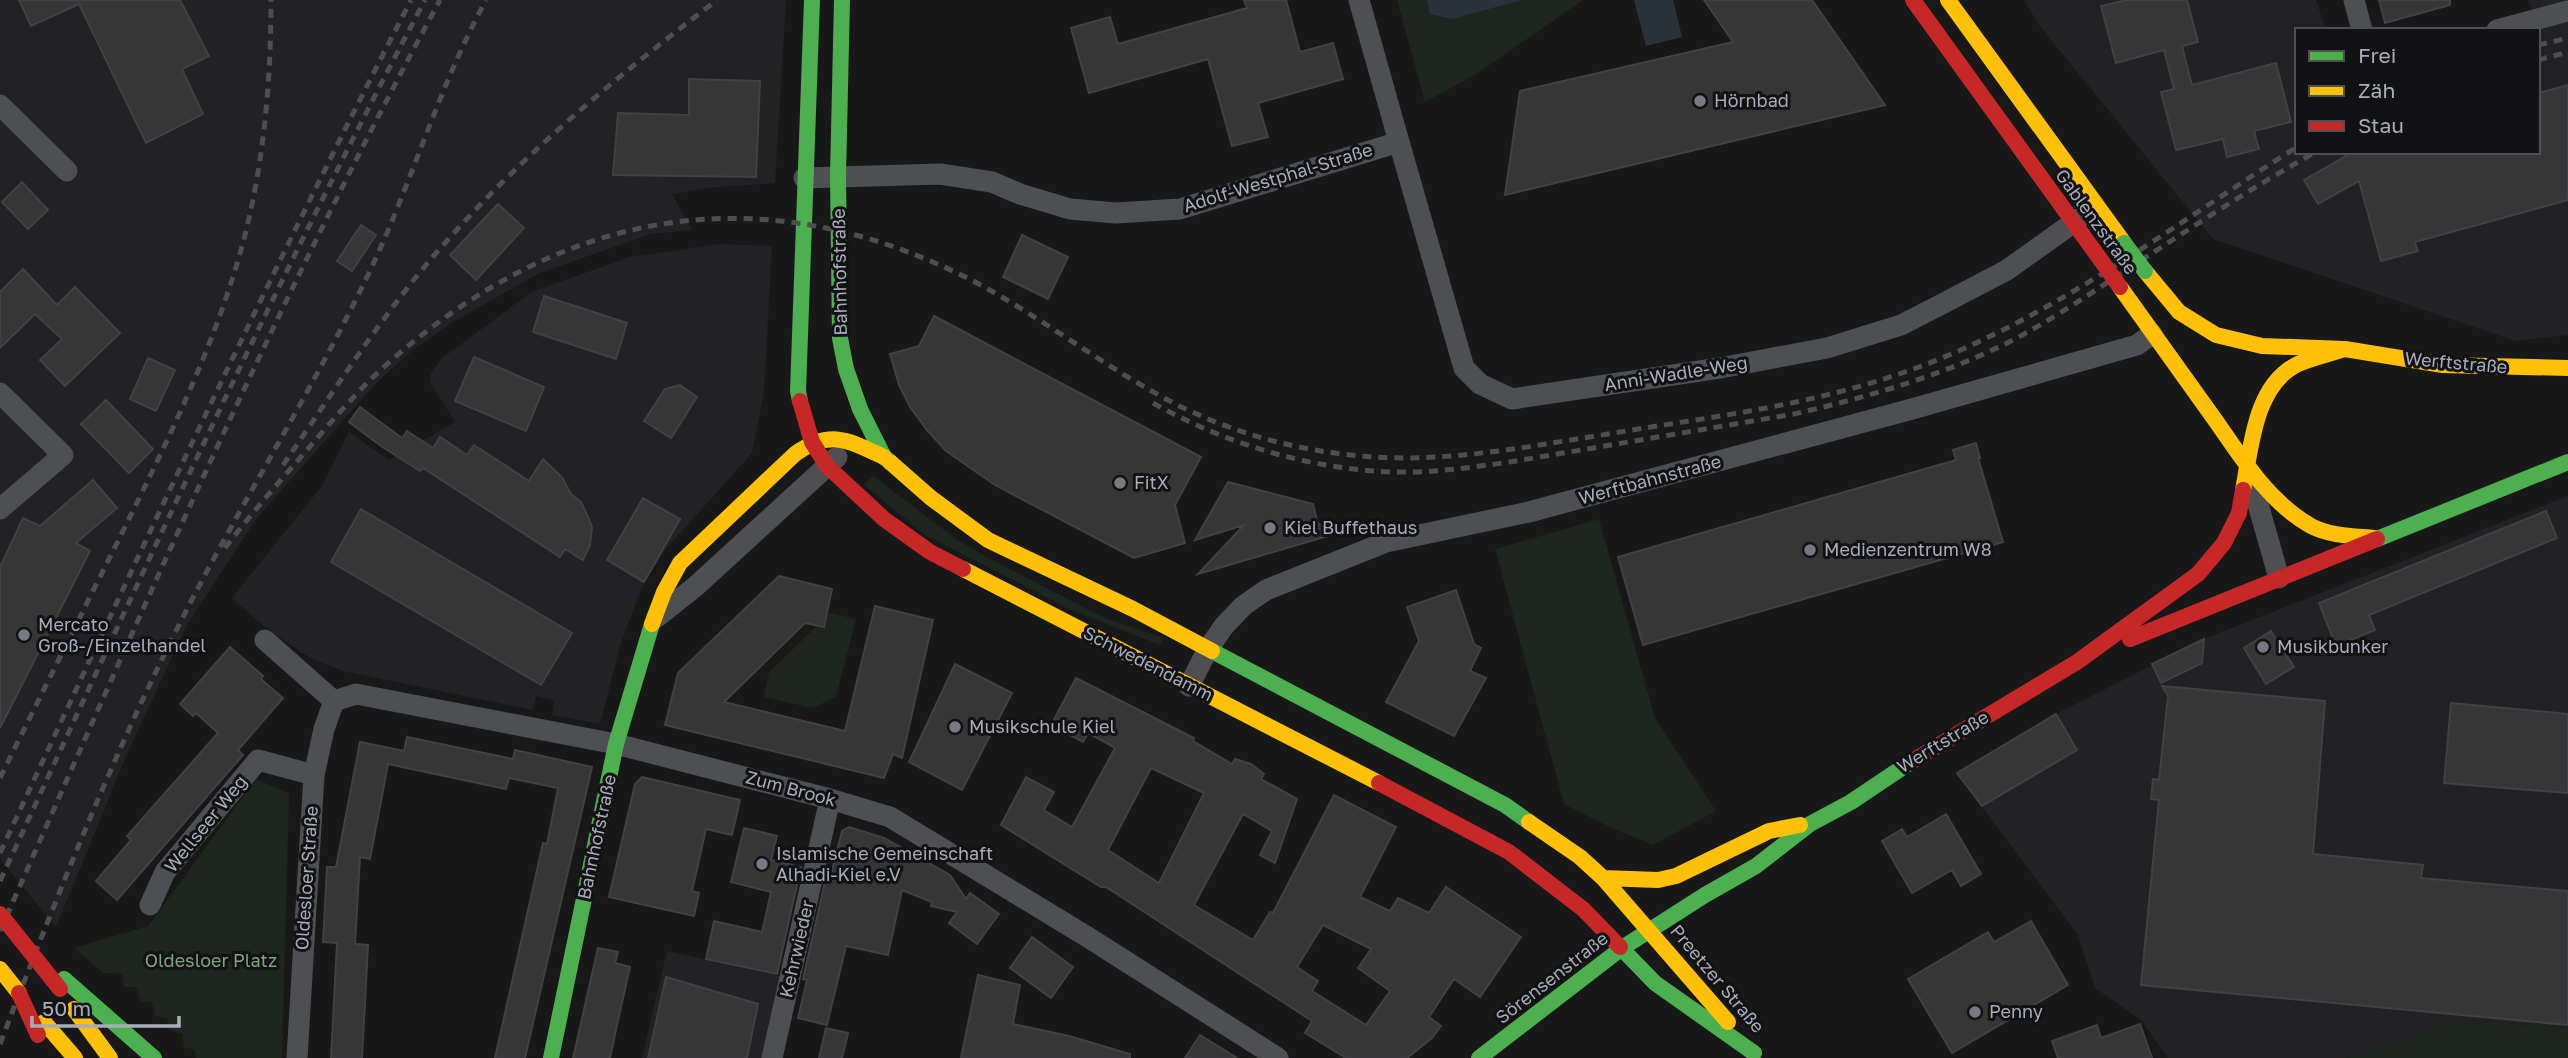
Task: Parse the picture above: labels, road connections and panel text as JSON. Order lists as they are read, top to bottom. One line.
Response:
{"streets":{"main road":["Gablenzstraße","Bahnhofstraße","Werftstraße","Schwedendamm","Sörensenstraße","Preetzer Straße"],"street":["Adolf-Westphal-Straße","Anni-Wadle-Weg","Werftbahnstraße","Zum Brook","Wellseer Weg","Oldesloer Straße","Kehrwieder"]},"crossings":[["Adolf-Westphal-Straße","Bahnhofstraße"],["Adolf-Westphal-Straße","Anni-Wadle-Weg"],["Gablenzstraße","Werftstraße"],["Gablenzstraße","Anni-Wadle-Weg"],["Gablenzstraße","Werftbahnstraße"],["Bahnhofstraße","Schwedendamm"],["Bahnhofstraße","Zum Brook"],["Werftstraße","Sörensenstraße"],["Werftstraße","Preetzer Straße"],["Werftbahnstraße","Schwedendamm"],["Schwedendamm","Sörensenstraße"],["Schwedendamm","Preetzer Straße"],["Zum Brook","Oldesloer Straße"],["Zum Brook","Kehrwieder"],["Wellseer Weg","Oldesloer Straße"],["Sörensenstraße","Preetzer Straße"]],"parks":["Oldesloer Platz"],"places":["Hörnbad","FitX","Kiel Buffethaus","Medienzentrum W8","Mercato Groß-/Einzelhandel","Musikbunker","Musikschule Kiel","Islamische Gemeinschaft Alhadi-Kiel e.V","Penny"],"legend":["Frei","Zäh","Stau"],"scale_bar":"50 m"}
